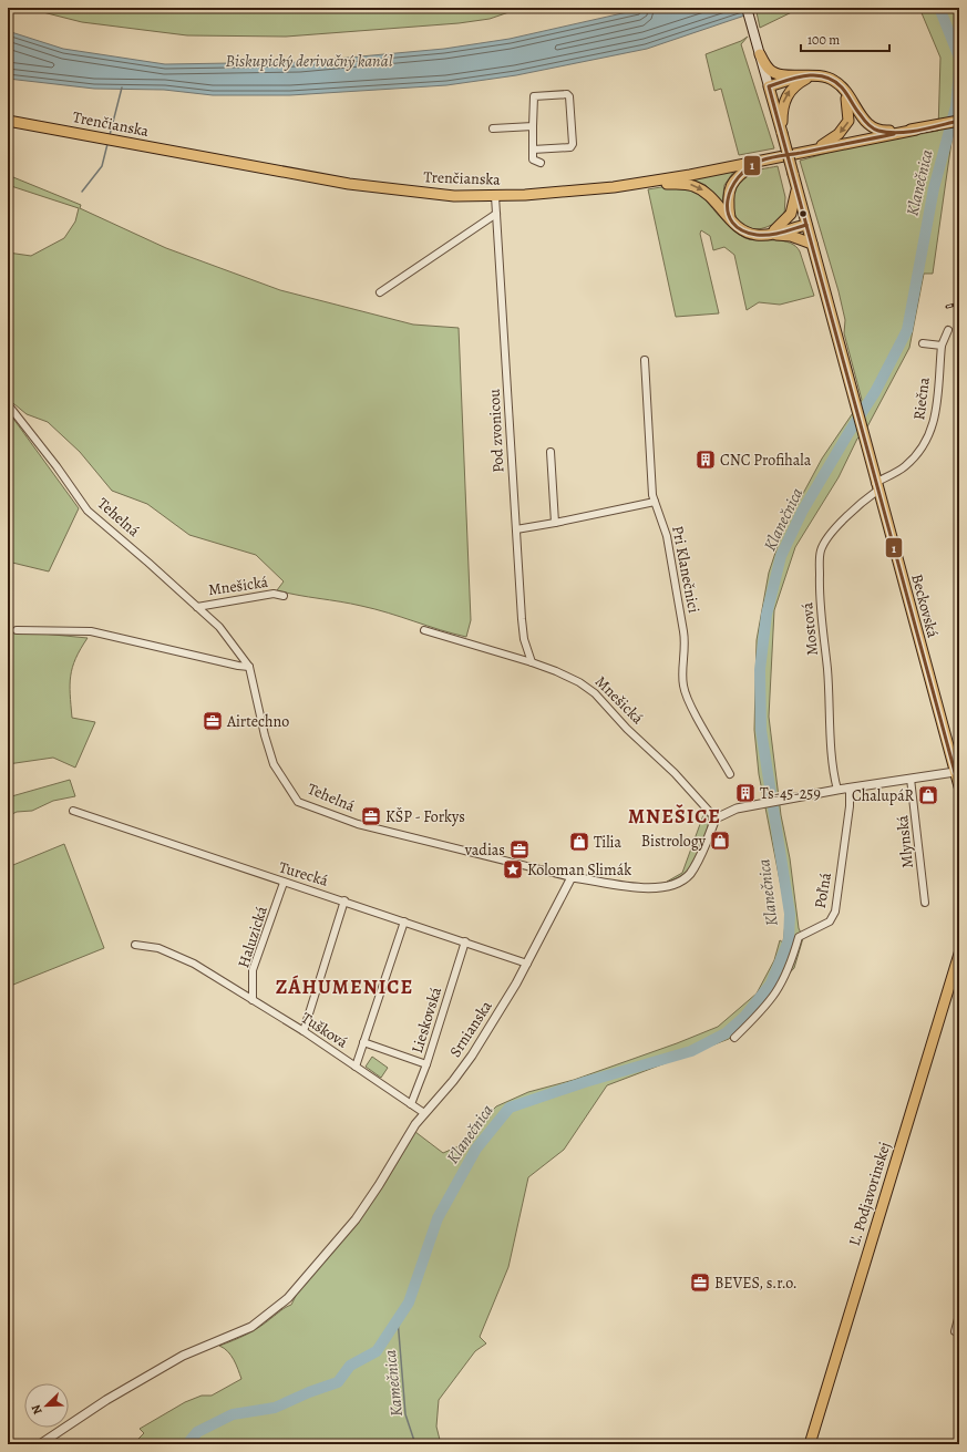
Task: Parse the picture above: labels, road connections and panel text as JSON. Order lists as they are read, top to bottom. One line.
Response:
{"streets":{"main road":["Trenčianska","Beckovská","Ľ. Podjavorinskej"],"street":["Riečna","Pod zvonicou","Tehelná","Pri Klanečnici","Mnešická","Mostová","Mlynská","Turecká","Poľná","Haluzická","Lieskovská","Srnianska","Tušková"]},"crossings":[["Trenčianska","Pod zvonicou"],["Riečna","Beckovská"],["Riečna","Mostová"],["Pod zvonicou","Mnešická"],["Tehelná","Mnešická"],["Tehelná","Srnianska"],["Beckovská","Mostová"],["Turecká","Haluzická"],["Turecká","Lieskovská"],["Turecká","Srnianska"],["Haluzická","Tušková"],["Lieskovská","Tušková"],["Srnianska","Tušková"]],"districts":["MNEŠICE","ZÁHUMENICE"],"water":["Biskupický derivačný kanál","Klanečnica","Kamečnica"],"places":{"building":["CNC Profihala","Ts-45-259"],"office":["Airtechno","KŠP - Forkys","vadias","BEVES, s.r.o."],"shop":["ChalupáR","Bistrology","Tilia"],"place":["Koloman Slimák"]},"lines":["transit line 1"],"scale_bar":"100 m","north":"bottom left"}
